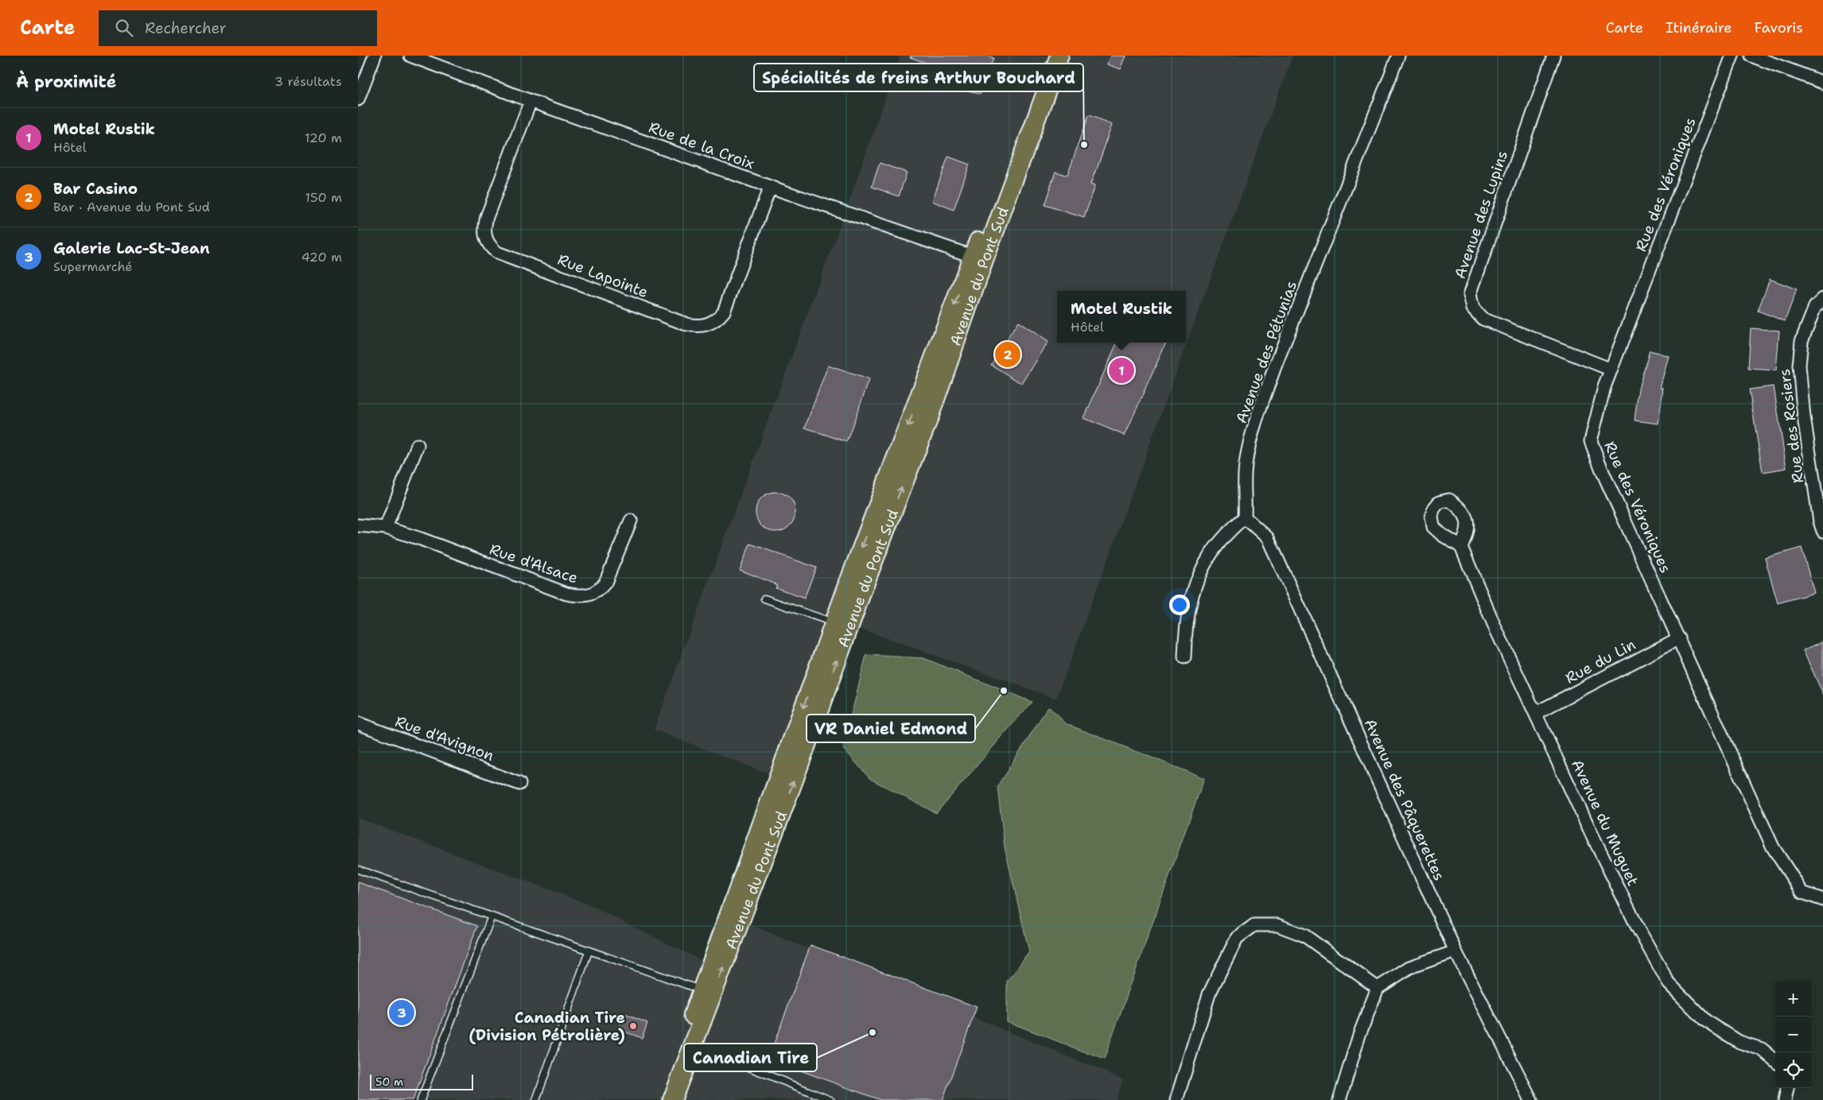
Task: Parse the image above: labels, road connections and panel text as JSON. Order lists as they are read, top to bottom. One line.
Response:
{"streets":{"main road":["Avenue du Pont Sud"],"street":["Rue de la Croix","Rue des Véroniques","Avenue des Lupins","Rue Lapointe","Avenue des Pétunias","Rue des Rosiers","Rue d'Alsace","Rue du Lin","Rue d'Avignon","Avenue des Pâquerettes","Avenue du Muguet"]},"crossings":[["Rue de la Croix","Rue Lapointe"],["Rue de la Croix","Avenue du Pont Sud"],["Rue des Véroniques","Avenue des Lupins"],["Rue des Véroniques","Rue du Lin"],["Avenue des Pétunias","Avenue des Pâquerettes"],["Rue du Lin","Avenue du Muguet"]],"places":["Spécialités de freins Arthur Bouchard","VR Daniel Edmond","Canadian Tire (Division Pétrolière)","Canadian Tire"],"scale_bar":"50 m","page":{"header":"Carte","search":"Rechercher","nav":["Carte","Itinéraire","Favoris"],"heading":["À proximité","3 résultats"],"list":[{"mark":"1","name":"Motel Rustik","note":"Hôtel","value":"120 m"},{"mark":"2","name":"Bar Casino","note":"Bar · Avenue du Pont Sud","value":"150 m"},{"mark":"3","name":"Galerie Lac-St-Jean","note":"Supermarché","value":"420 m"}],"popup":["Motel Rustik","Hôtel"],"pins":["2","1","3"],"map_buttons":["+","−"],"scale":"50 m"}}
